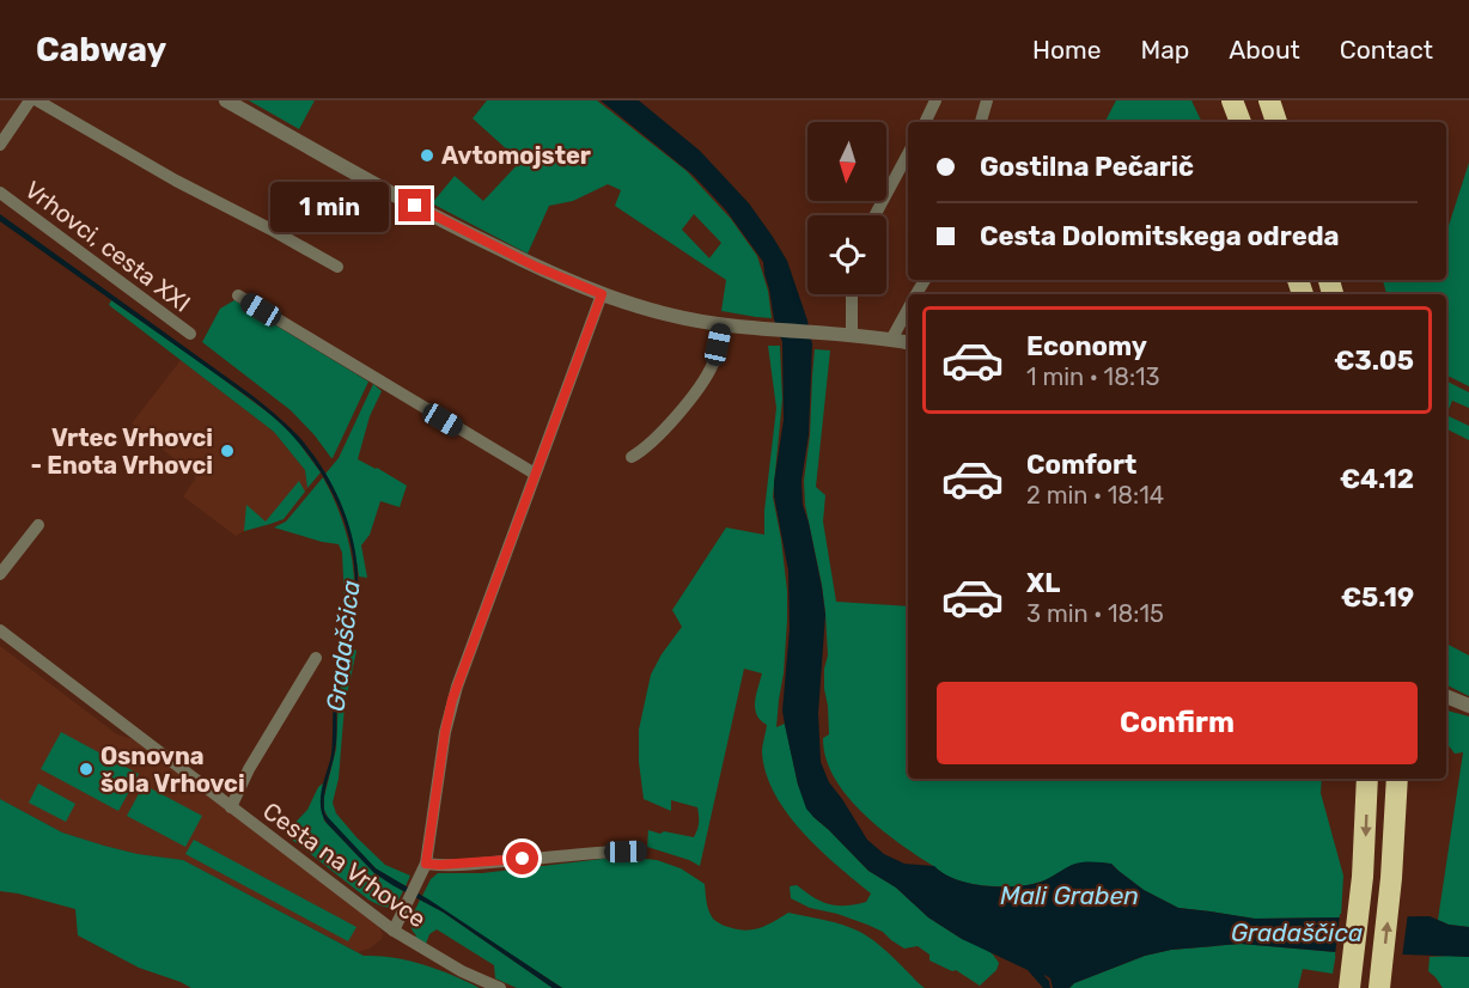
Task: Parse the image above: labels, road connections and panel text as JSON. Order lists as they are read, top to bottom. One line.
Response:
{"streets":{"street":["Vrhovci, cesta XXI","Cesta na Vrhovce"]},"water":["Gradaščica","Mali Graben"],"places":["Avtomojster","Vrtec Vrhovci - Enota Vrhovci","Osnovna šola Vrhovci"],"north":"bottom","page":{"header":"Cabway","nav":["Home","Map","About","Contact"],"banner":["Gostilna Pečarič","Cesta Dolomitskega odreda"],"bubble":"1 min","list":[{"name":"Economy","note":"1 min · 18:13","value":"€3.05"},{"name":"Comfort","note":"2 min · 18:14","value":"€4.12"},{"name":"XL","note":"3 min · 18:15","value":"€5.19"}],"buttons":"Confirm"}}
